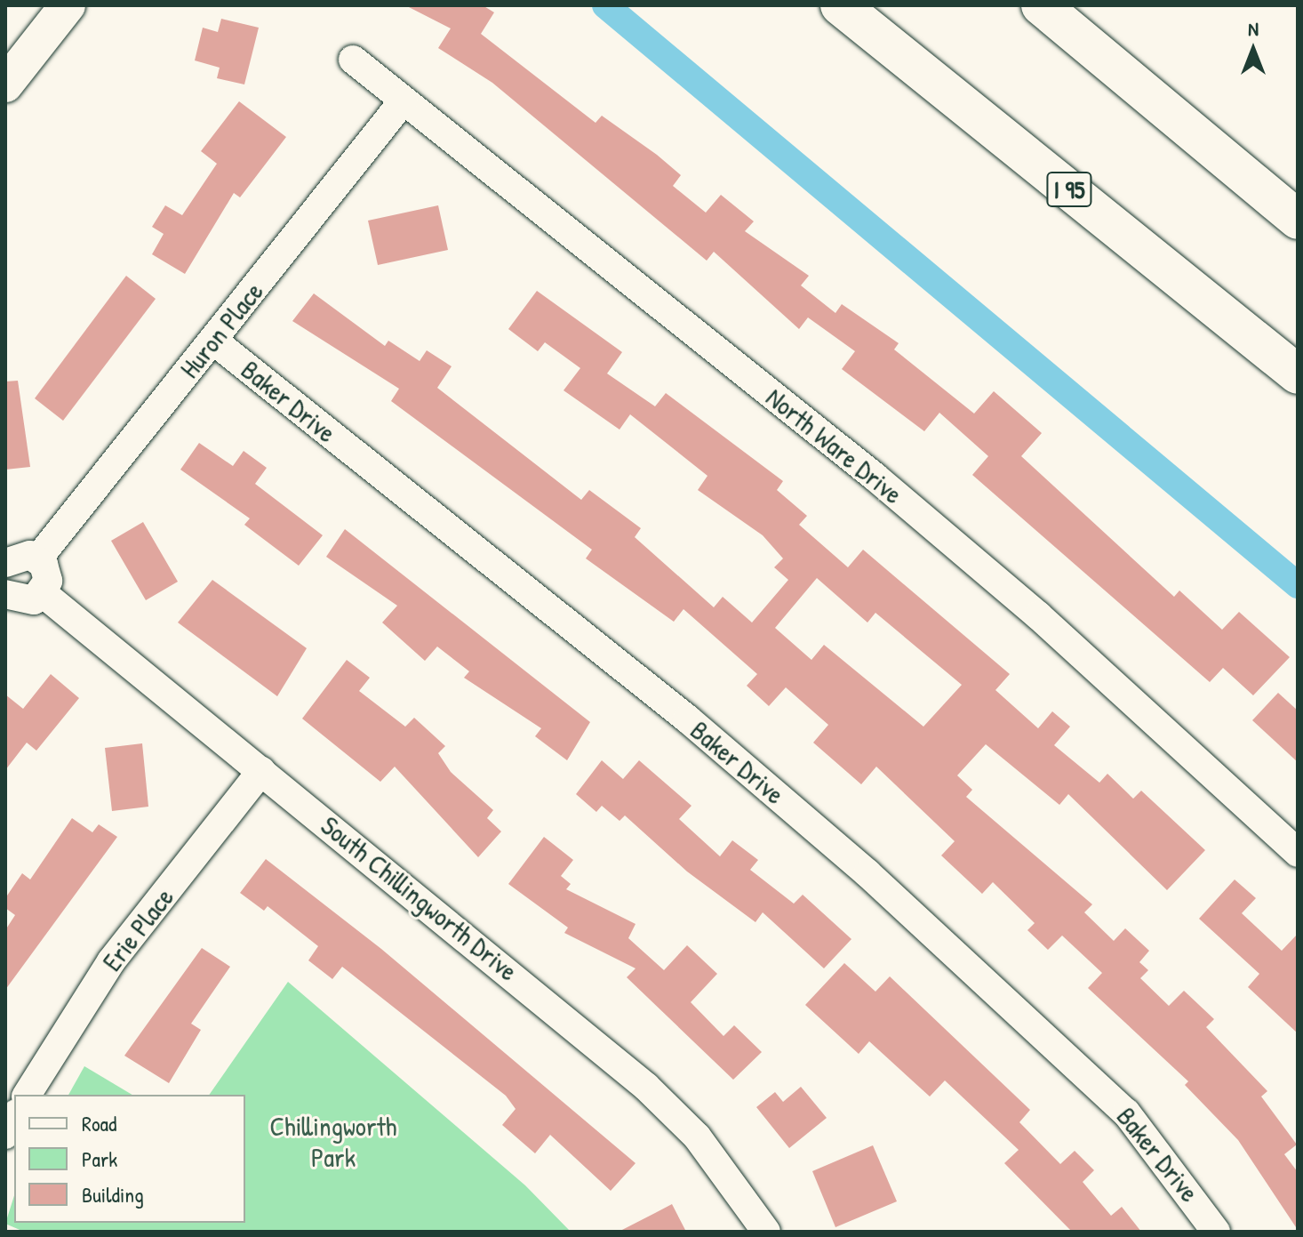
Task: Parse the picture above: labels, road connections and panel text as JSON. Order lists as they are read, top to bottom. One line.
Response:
{"streets":{"highway":["I 95"],"street":["Huron Place","Baker Drive","North Ware Drive","South Chillingworth Drive","Erie Place"]},"crossings":[["Huron Place","Baker Drive"],["Huron Place","North Ware Drive"],["South Chillingworth Drive","Erie Place"]],"parks":["Chillingworth Park"],"legend":["Road","Park","Building"],"north":"top"}
